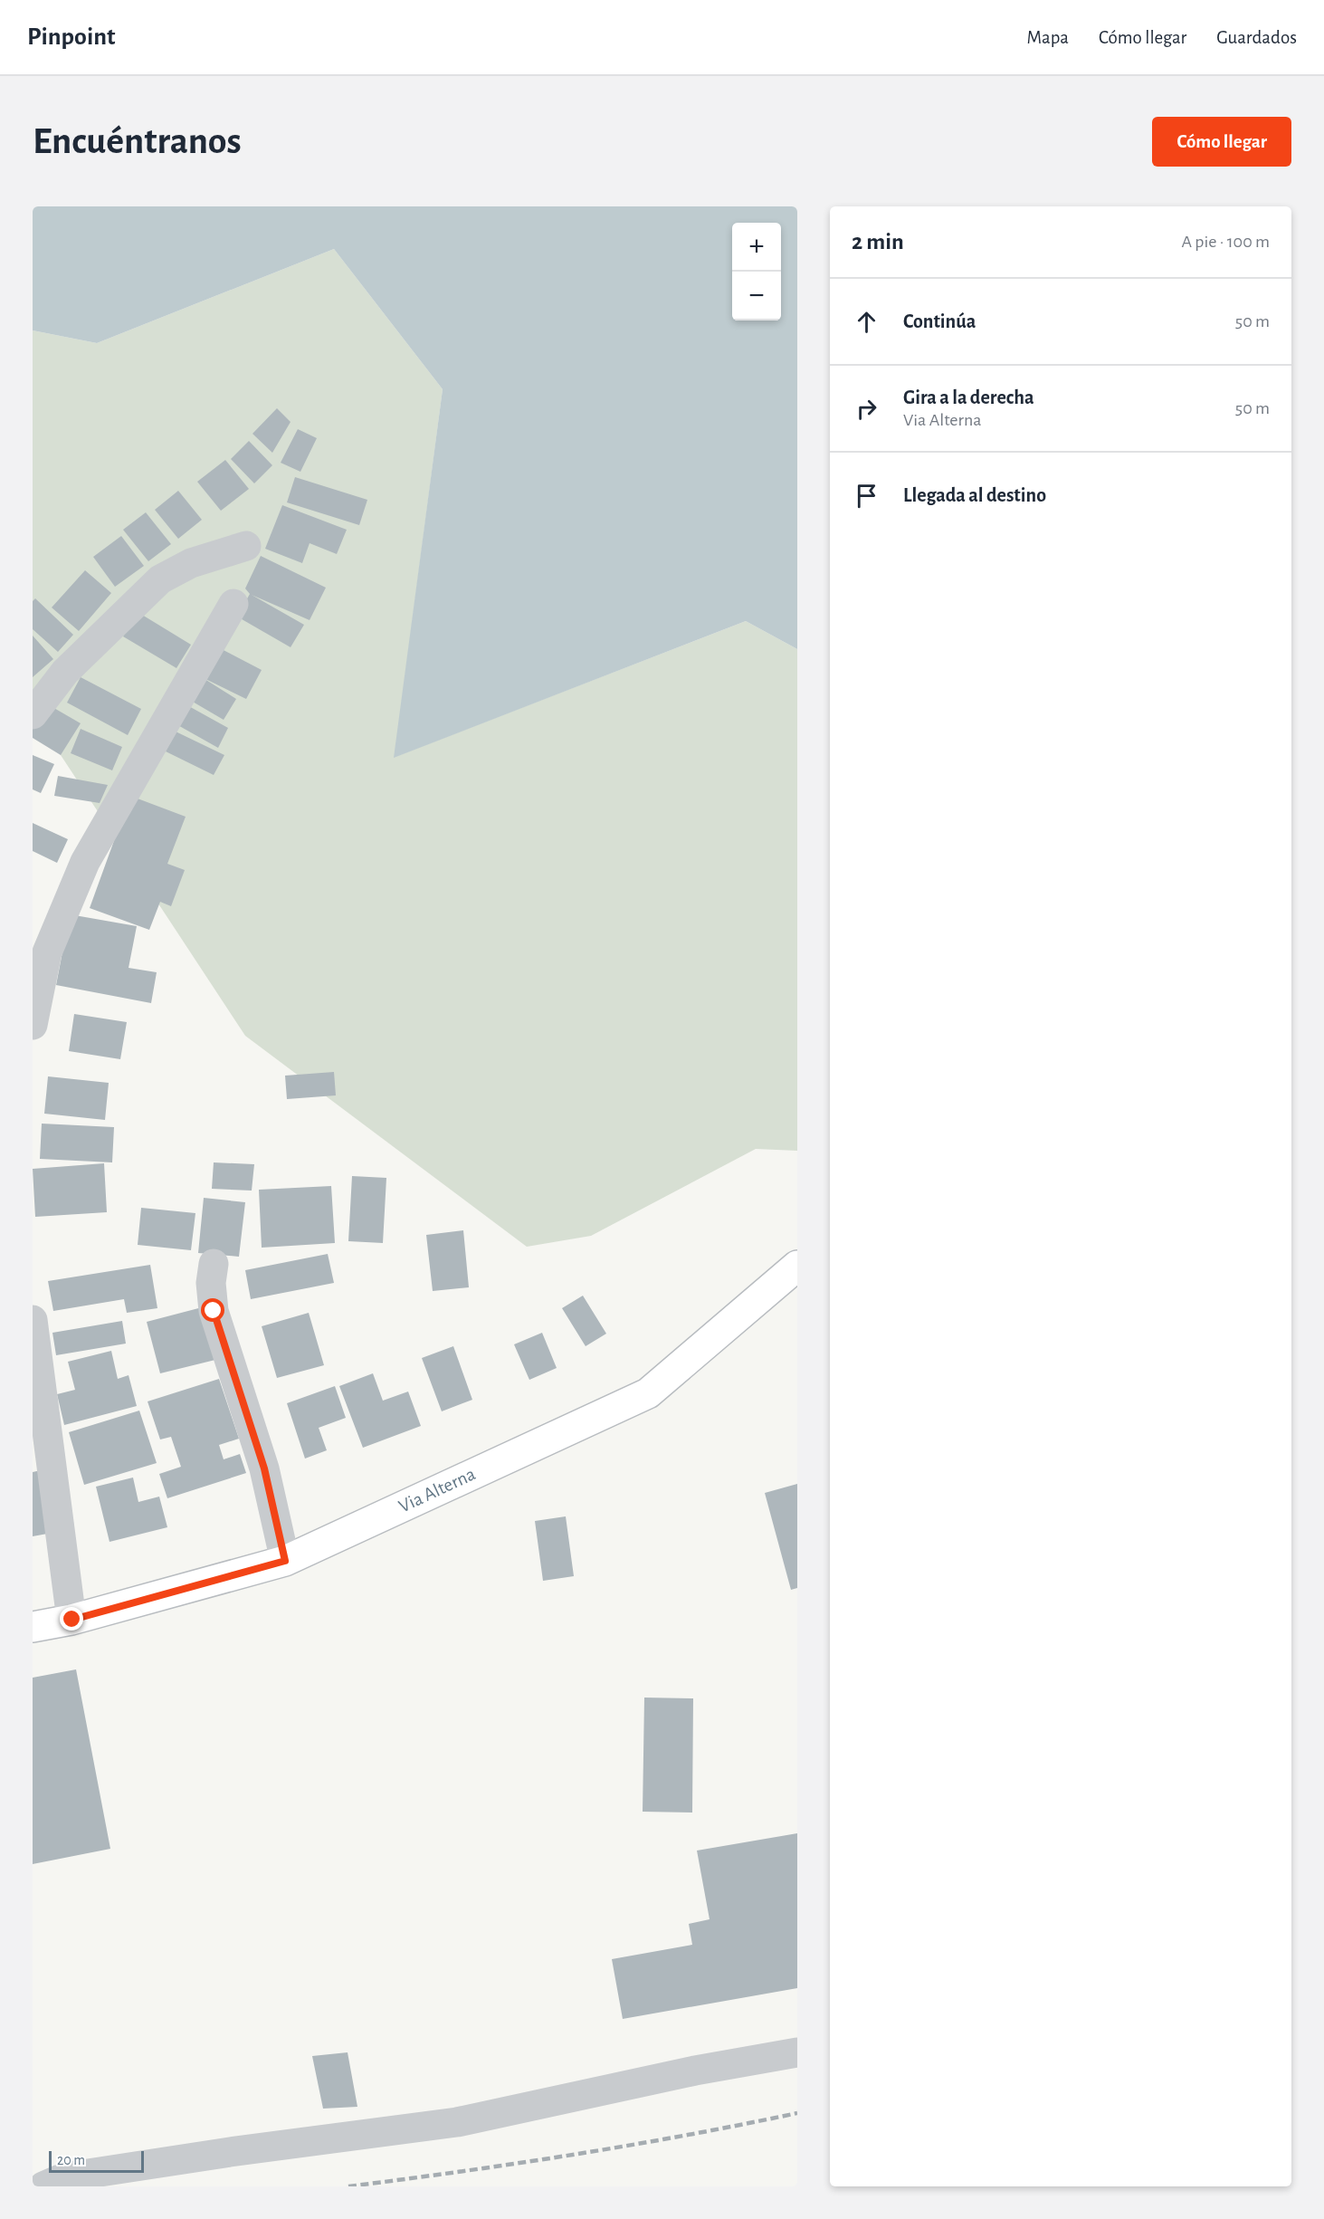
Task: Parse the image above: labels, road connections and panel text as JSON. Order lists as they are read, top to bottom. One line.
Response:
{"streets":{"main road":["Via Alterna"]},"scale_bar":"20 m","page":{"header":"Pinpoint","nav":["Mapa","Cómo llegar","Guardados"],"buttons":"Cómo llegar","title":"Encuéntranos","heading":["2 min","A pie · 100 m"],"map_buttons":["+","−"],"list":[["Continúa","50 m"],["Gira a la derecha","Via Alterna","50 m"],"Llegada al destino"],"scale":"20 m"}}
